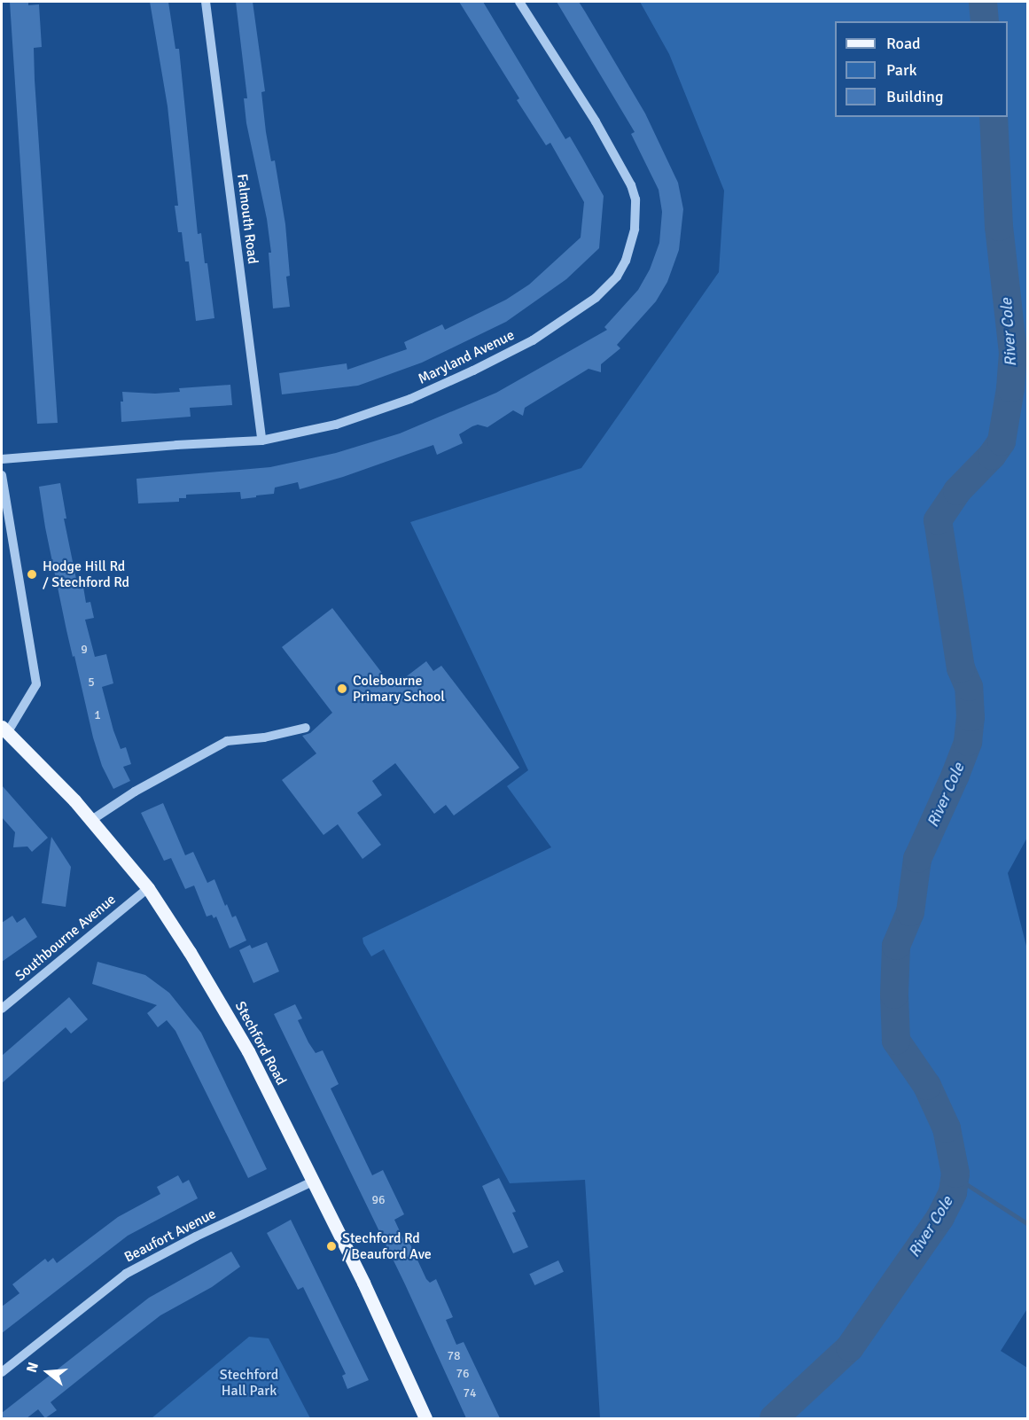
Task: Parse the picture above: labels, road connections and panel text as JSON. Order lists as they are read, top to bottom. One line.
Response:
{"streets":{"main road":["Stechford Road"],"street":["Falmouth Road","Maryland Avenue","Southbourne Avenue","Beaufort Avenue"]},"crossings":[["Falmouth Road","Maryland Avenue"],["Southbourne Avenue","Stechford Road"],["Stechford Road","Beaufort Avenue"]],"water":["River Cole"],"parks":["Stechford Hall Park"],"places":["Hodge Hill Rd / Stechford Rd","Colebourne Primary School","Stechford Rd / Beauford Ave"],"house_numbers":["9","5","1","96","78","76","74"],"legend":["Road","Park","Building"],"north":"left"}
